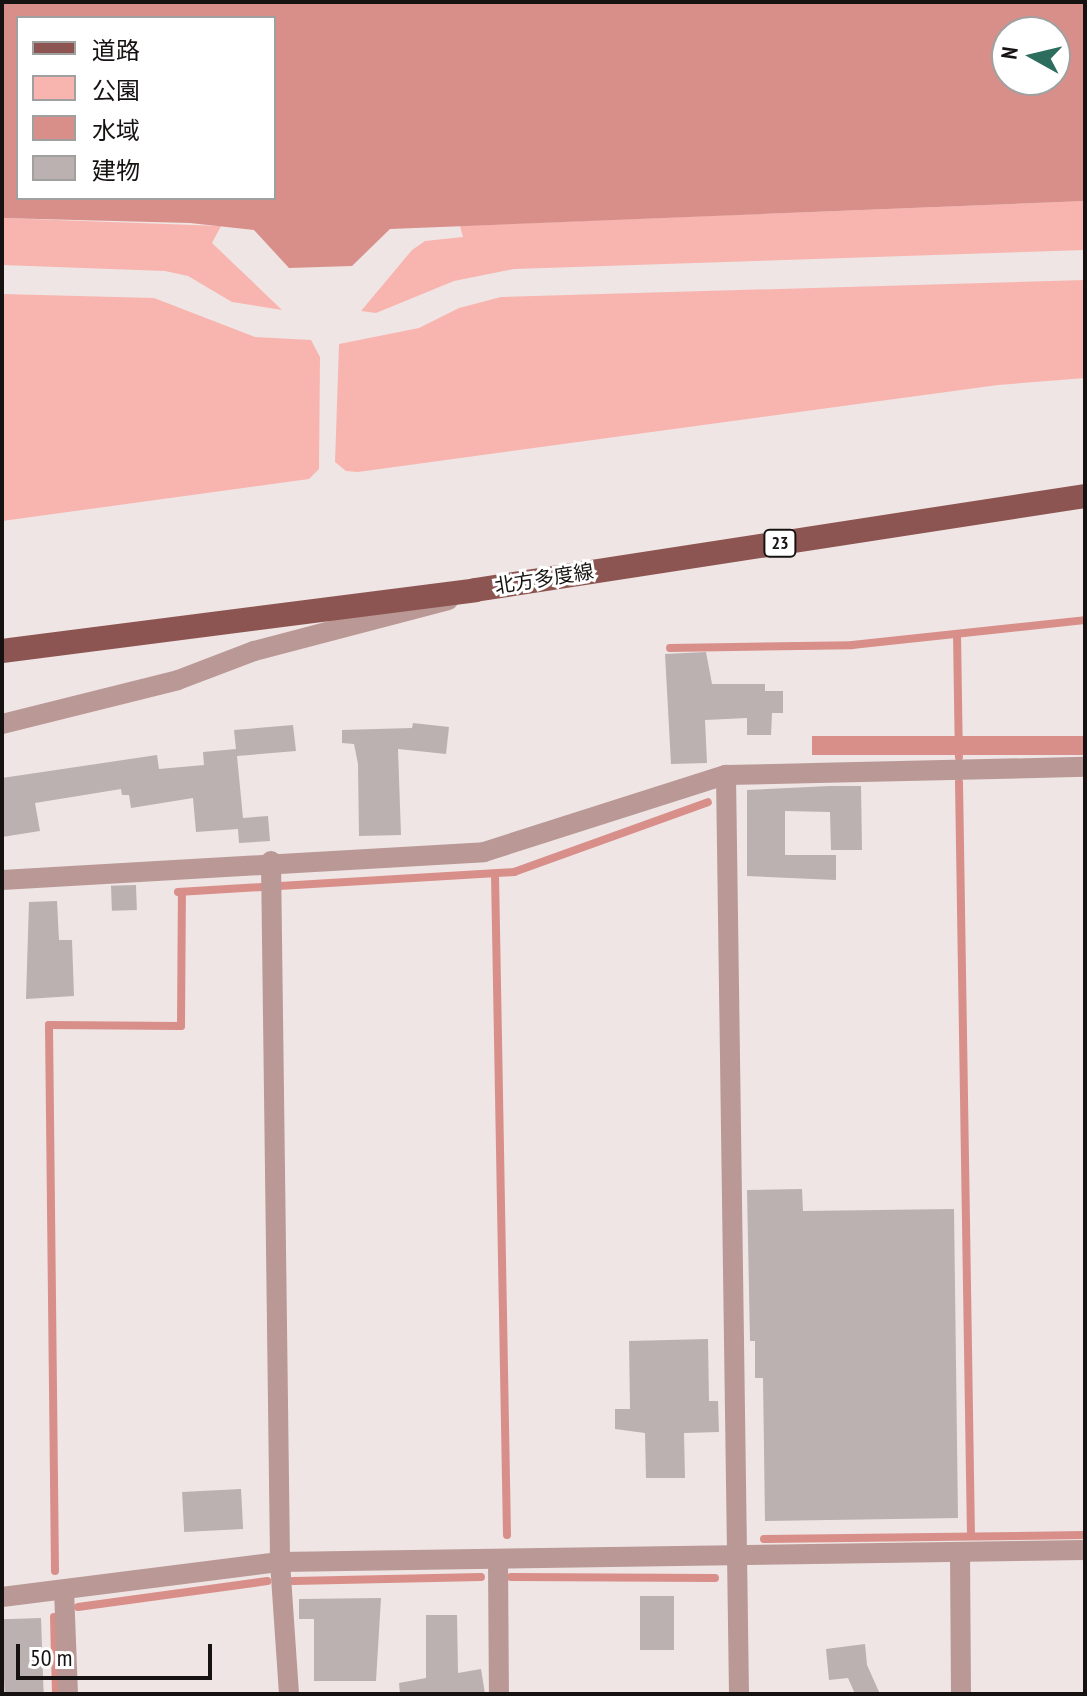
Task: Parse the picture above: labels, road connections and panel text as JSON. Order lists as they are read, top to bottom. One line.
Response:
{"streets":{"main road":["23","北方多度線"]},"legend":["道路","公園","水域","建物"],"scale_bar":"50 m","north":"left"}
